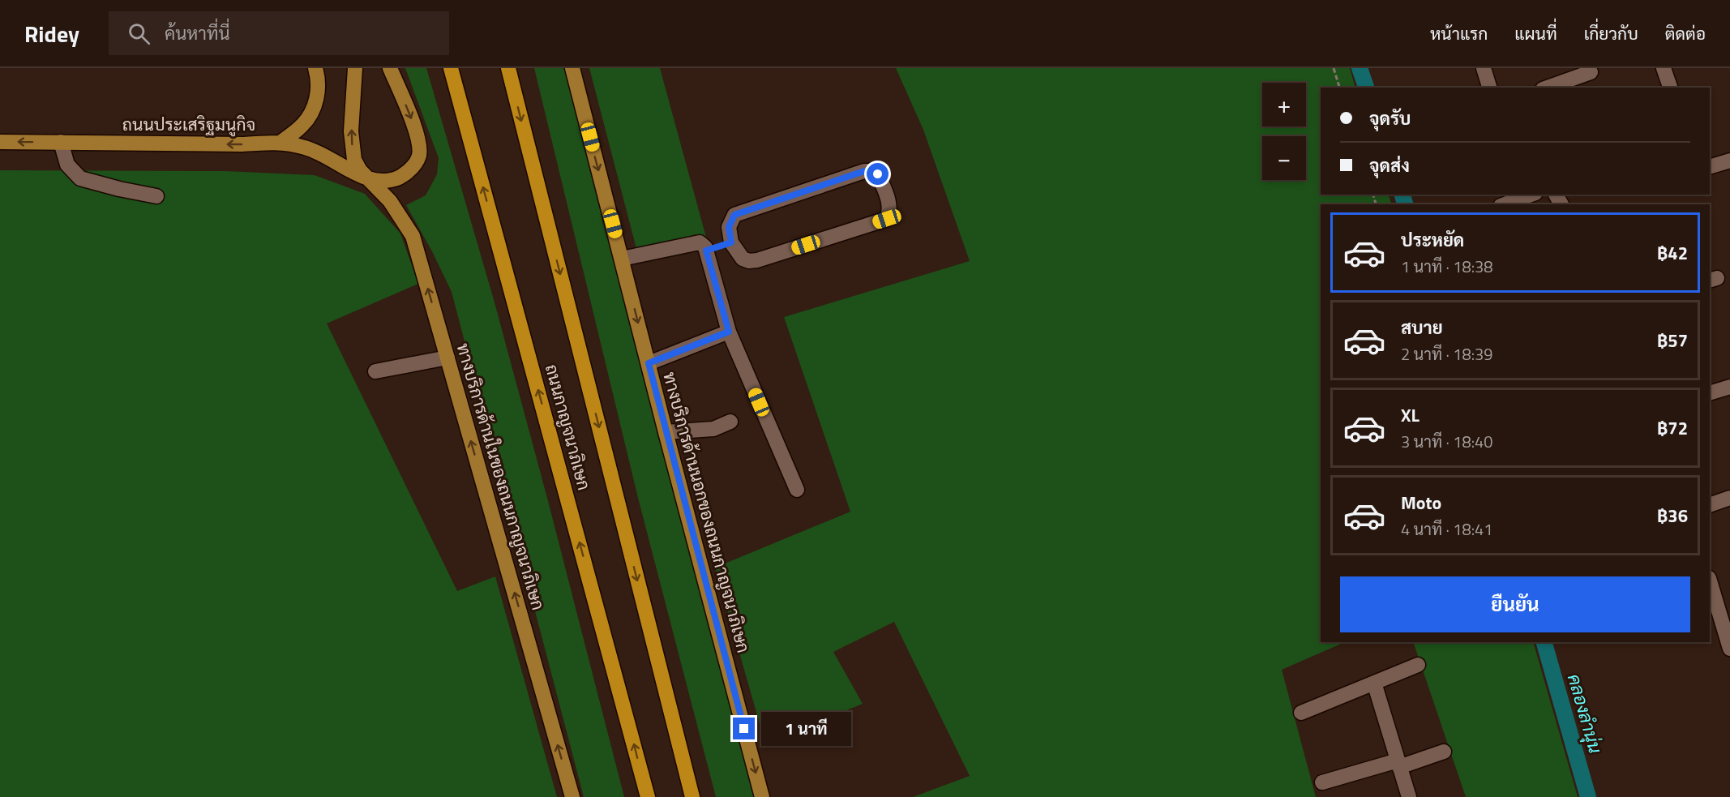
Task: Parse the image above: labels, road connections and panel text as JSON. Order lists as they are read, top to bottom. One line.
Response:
{"streets":{"highway":["ถนนกาญจนาภิเษก"],"main road":["ถนนประเสริฐมนูกิจ","ทางบริการด้านในของถนนกาญจนาภิเษก","ทางบริการด้านนอกของถนนกาญจนาภิเษก"]},"crossings":[["ถนนประเสริฐมนูกิจ","ทางบริการด้านในของถนนกาญจนาภิเษก"]],"one_way":["ถนนประเสริฐมนูกิจ","ทางบริการด้านในของถนนกาญจนาภิเษก","ทางบริการด้านนอกของถนนกาญจนาภิเษก"],"water":["คลองลำนุ่น"],"page":{"header":"Ridey","search":"ค้นหาที่นี่","nav":["หน้าแรก","แผนที่","เกี่ยวกับ","ติดต่อ"],"map_buttons":["+","−"],"banner":["จุดรับ","จุดส่ง"],"list":[{"name":"ประหยัด","note":"1 นาที · 18:38","value":"฿42"},{"name":"สบาย","note":"2 นาที · 18:39","value":"฿57"},{"name":"XL","note":"3 นาที · 18:40","value":"฿72"},{"name":"Moto","note":"4 นาที · 18:41","value":"฿36"}],"buttons":"ยืนยัน","bubble":"1 นาที"}}
